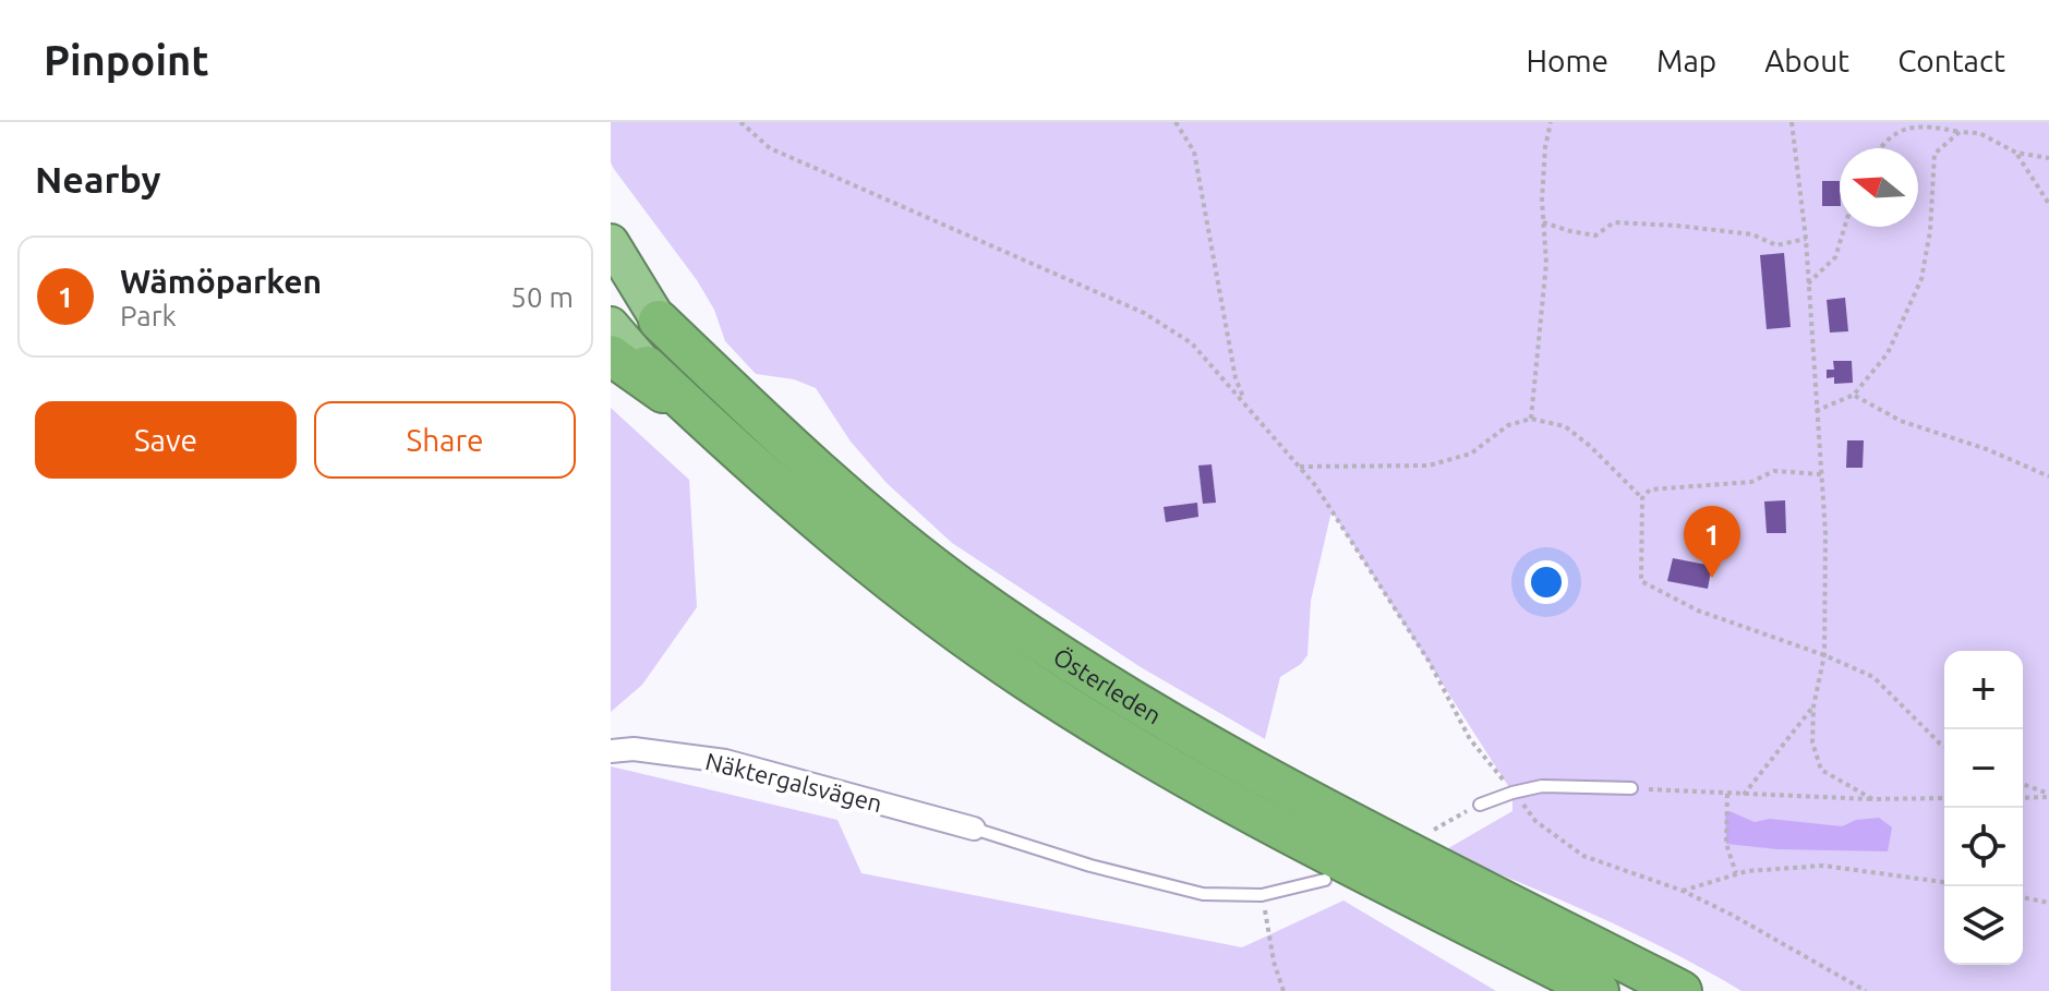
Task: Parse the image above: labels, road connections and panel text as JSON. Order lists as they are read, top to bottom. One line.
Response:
{"streets":{"highway":["Österleden"],"street":["Näktergalsvägen"]},"north":"left","page":{"header":"Pinpoint","nav":["Home","Map","About","Contact"],"heading":"Nearby","list":[{"mark":"1","name":"Wämöparken","note":"Park","value":"50 m"}],"buttons":["Save","Share"],"pins":"1","map_buttons":["+","−"]}}
